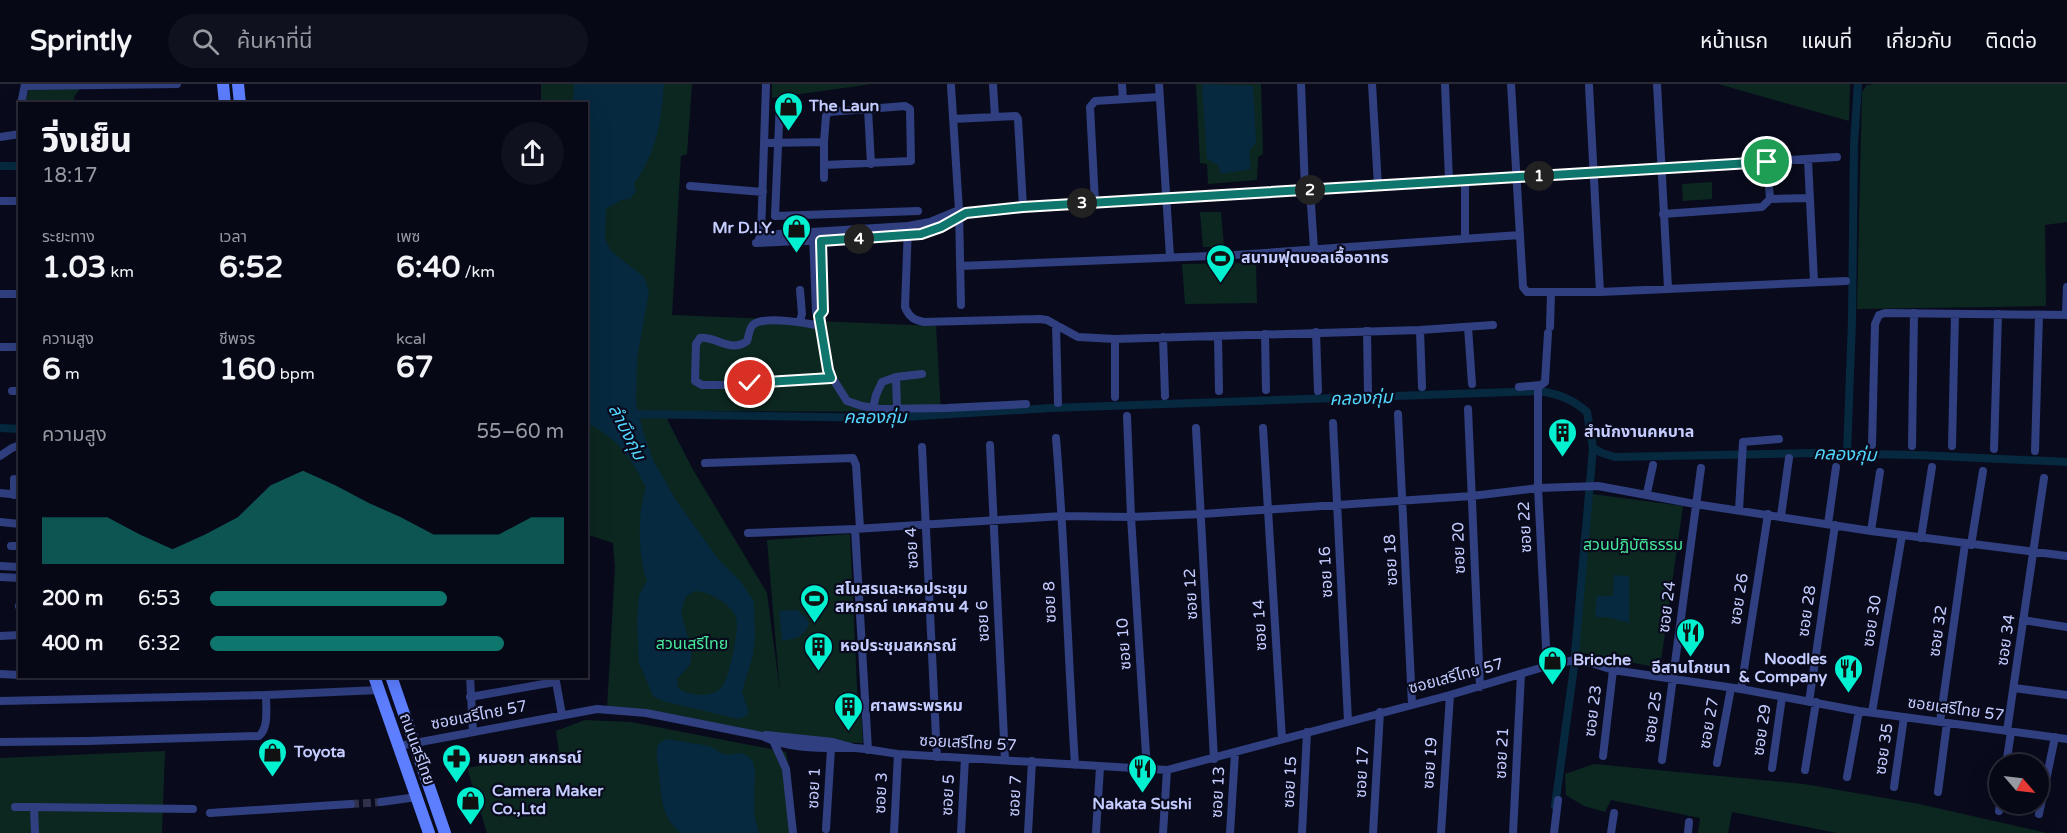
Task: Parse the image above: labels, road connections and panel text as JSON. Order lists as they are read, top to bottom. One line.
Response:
{"streets":{"main road":["ถนนเสรีไทย"],"street":["ซอย 22","ซอย 4","ซอย 20","ซอย 18","ซอย 16","ซอย 12","ซอย 26","ซอย 8","ซอย 24","ซอย 28","ซอย 6","ซอย 30","ซอย 14","ซอย 32","ซอย 34","ซอย 10","ซอยเสรีไทย 57","ซอย 23","ซอย 25","ซอย 27","ซอย 29","ซอย 35","ซอย 21","ซอย 19","ซอย 17","ซอย 15","ซอย 1","ซอย 13","ซอย 3","ซอย 5","ซอย 7"]},"crossings":[["ซอย 22","ซอยเสรีไทย 57"],["ซอย 4","ซอยเสรีไทย 57"],["ซอย 20","ซอยเสรีไทย 57"],["ซอย 18","ซอยเสรีไทย 57"],["ซอย 16","ซอยเสรีไทย 57"],["ซอย 12","ซอยเสรีไทย 57"],["ซอย 26","ซอยเสรีไทย 57"],["ซอย 8","ซอยเสรีไทย 57"],["ซอย 24","ซอยเสรีไทย 57"],["ซอย 24","ซอย 25"],["ซอย 28","ซอยเสรีไทย 57"],["ซอย 6","ซอยเสรีไทย 57"],["ซอย 30","ซอยเสรีไทย 57"],["ซอย 14","ซอยเสรีไทย 57"],["ซอย 32","ซอยเสรีไทย 57"],["ซอย 34","ซอยเสรีไทย 57"],["ซอย 10","ซอยเสรีไทย 57"],["ซอยเสรีไทย 57","ซอย 23"],["ซอยเสรีไทย 57","ซอย 25"],["ซอยเสรีไทย 57","ซอย 27"],["ซอยเสรีไทย 57","ซอย 29"],["ซอยเสรีไทย 57","ถนนเสรีไทย"],["ซอยเสรีไทย 57","ซอย 35"],["ซอยเสรีไทย 57","ซอย 21"],["ซอยเสรีไทย 57","ซอย 19"],["ซอยเสรีไทย 57","ซอย 17"],["ซอยเสรีไทย 57","ซอย 15"],["ซอยเสรีไทย 57","ซอย 1"],["ซอยเสรีไทย 57","ซอย 13"],["ซอยเสรีไทย 57","ซอย 3"],["ซอยเสรีไทย 57","ซอย 5"],["ซอยเสรีไทย 57","ซอย 7"]],"water":["คลองกุ่ม","ลำบึงกุ่ม"],"parks":["สวนปฏิบัติธรรม","สวนเสรีไทย"],"places":{"shop":["The Laun","Mr D.I.Y.","Brioche","Toyota","Camera Maker Co.,Ltd"],"sports":["สนามฟุตบอลเอื้ออาทร","สโมสรและหอประชุม สหกรณ์ เคหสถาน 4"],"building":["สำนักงานคหบาล","หอประชุมสหกรณ์","ศาลพระพรหม"],"restaurant":["อีสานโภชนา","Noodles & Company","Nakata Sushi"],"pharmacy":["หมอยา สหกรณ์"]},"north":"bottom right","page":{"header":"Sprintly","search":"ค้นหาที่นี่","nav":["หน้าแรก","แผนที่","เกี่ยวกับ","ติดต่อ"],"heading":["วิ่งเย็น","18:17"],"pins":["1","2","3","4"],"stats":[["ระยะทาง","1.03 km"],["เวลา","6:52"],["เพซ","6:40 /km"],["ความสูง","6 m"],["ชีพจร","160 bpm"],["kcal","67"]],"chart":["ความสูง","55–60 m"],"list":[{"name":"200 m","note":"6:53"},{"name":"400 m","note":"6:32"}]}}
